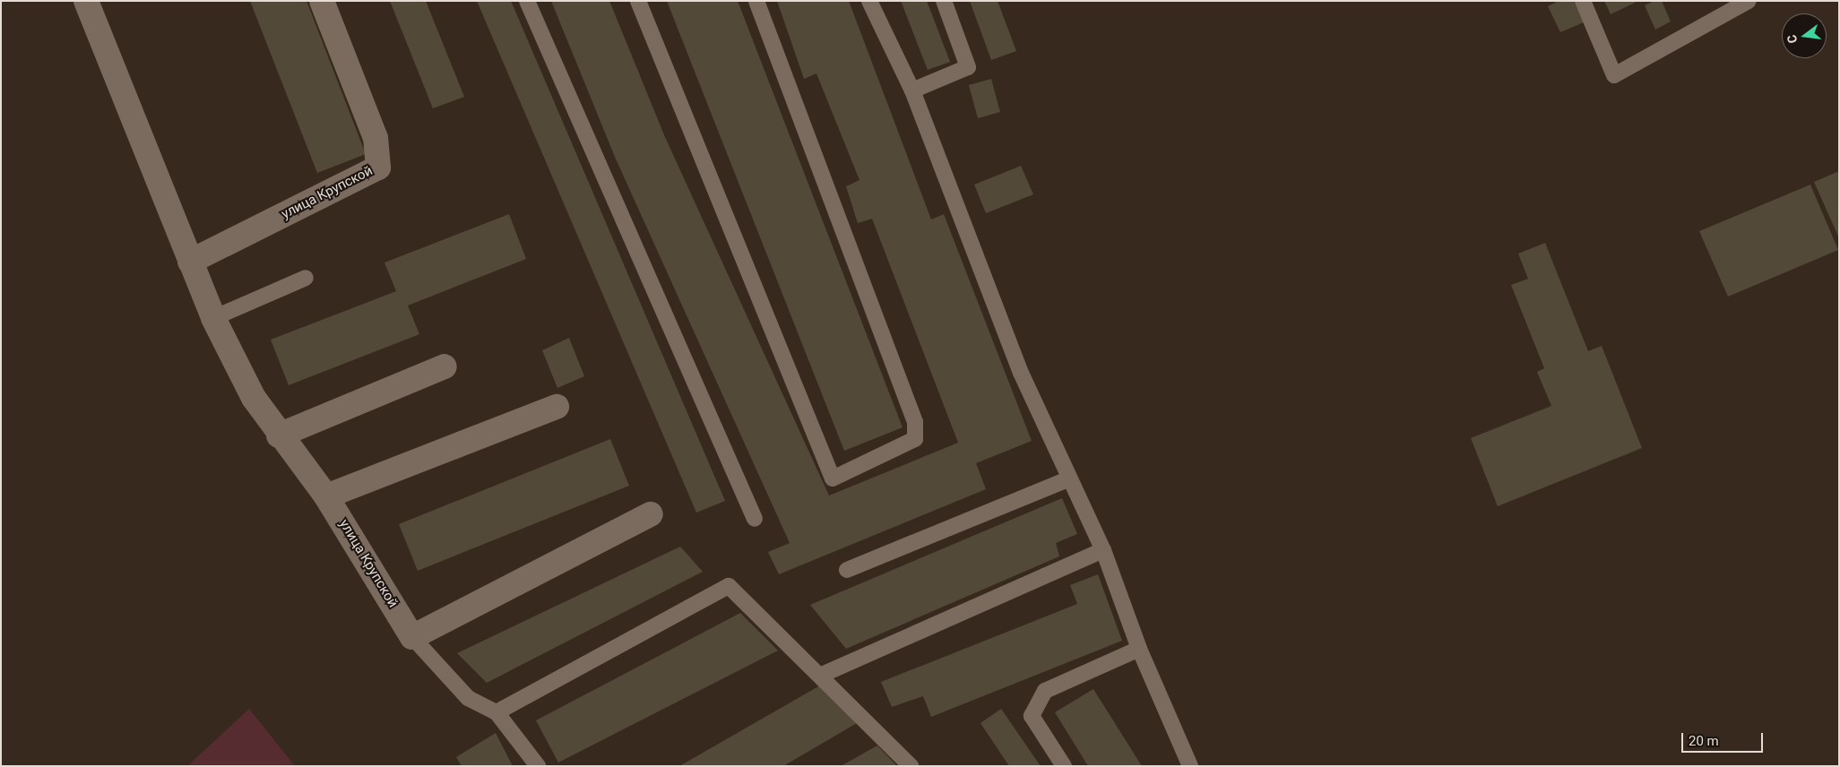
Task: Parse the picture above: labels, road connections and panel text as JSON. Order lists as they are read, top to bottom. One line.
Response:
{"streets":{"street":["улица Крупской"]},"scale_bar":"20 m","north":"left"}
